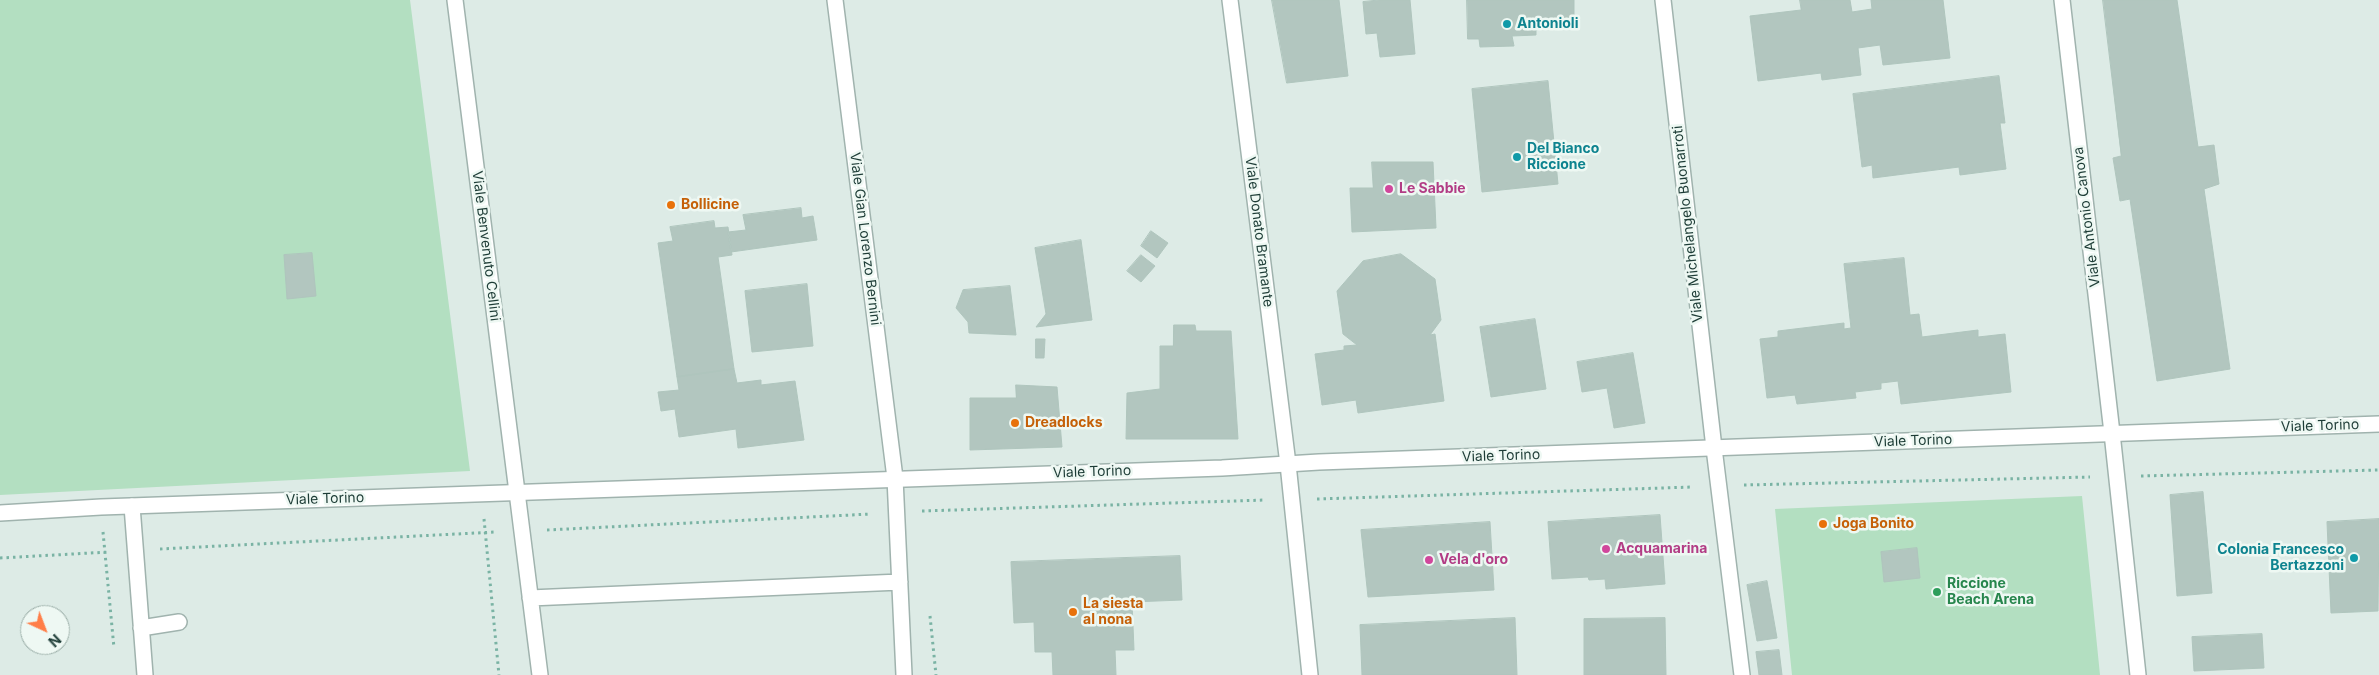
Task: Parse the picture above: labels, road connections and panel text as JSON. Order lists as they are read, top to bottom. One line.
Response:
{"streets":{"street":["Viale Antonio Canova","Viale Michelangelo Buonarroti","Viale Donato Bramante","Viale Gian Lorenzo Bernini","Viale Benvenuto Cellini","Viale Torino"]},"crossings":[["Viale Antonio Canova","Viale Torino"],["Viale Michelangelo Buonarroti","Viale Torino"],["Viale Donato Bramante","Viale Torino"],["Viale Gian Lorenzo Bernini","Viale Torino"],["Viale Benvenuto Cellini","Viale Torino"]],"places":["Antonioli","Del Bianco Riccione","Le Sabbie","Bollicine","Dreadlocks","Joga Bonito","Acquamarina","Colonia Francesco Bertazzoni","Vela d'oro","Riccione Beach Arena","La siesta al nona"],"north":"bottom right"}
